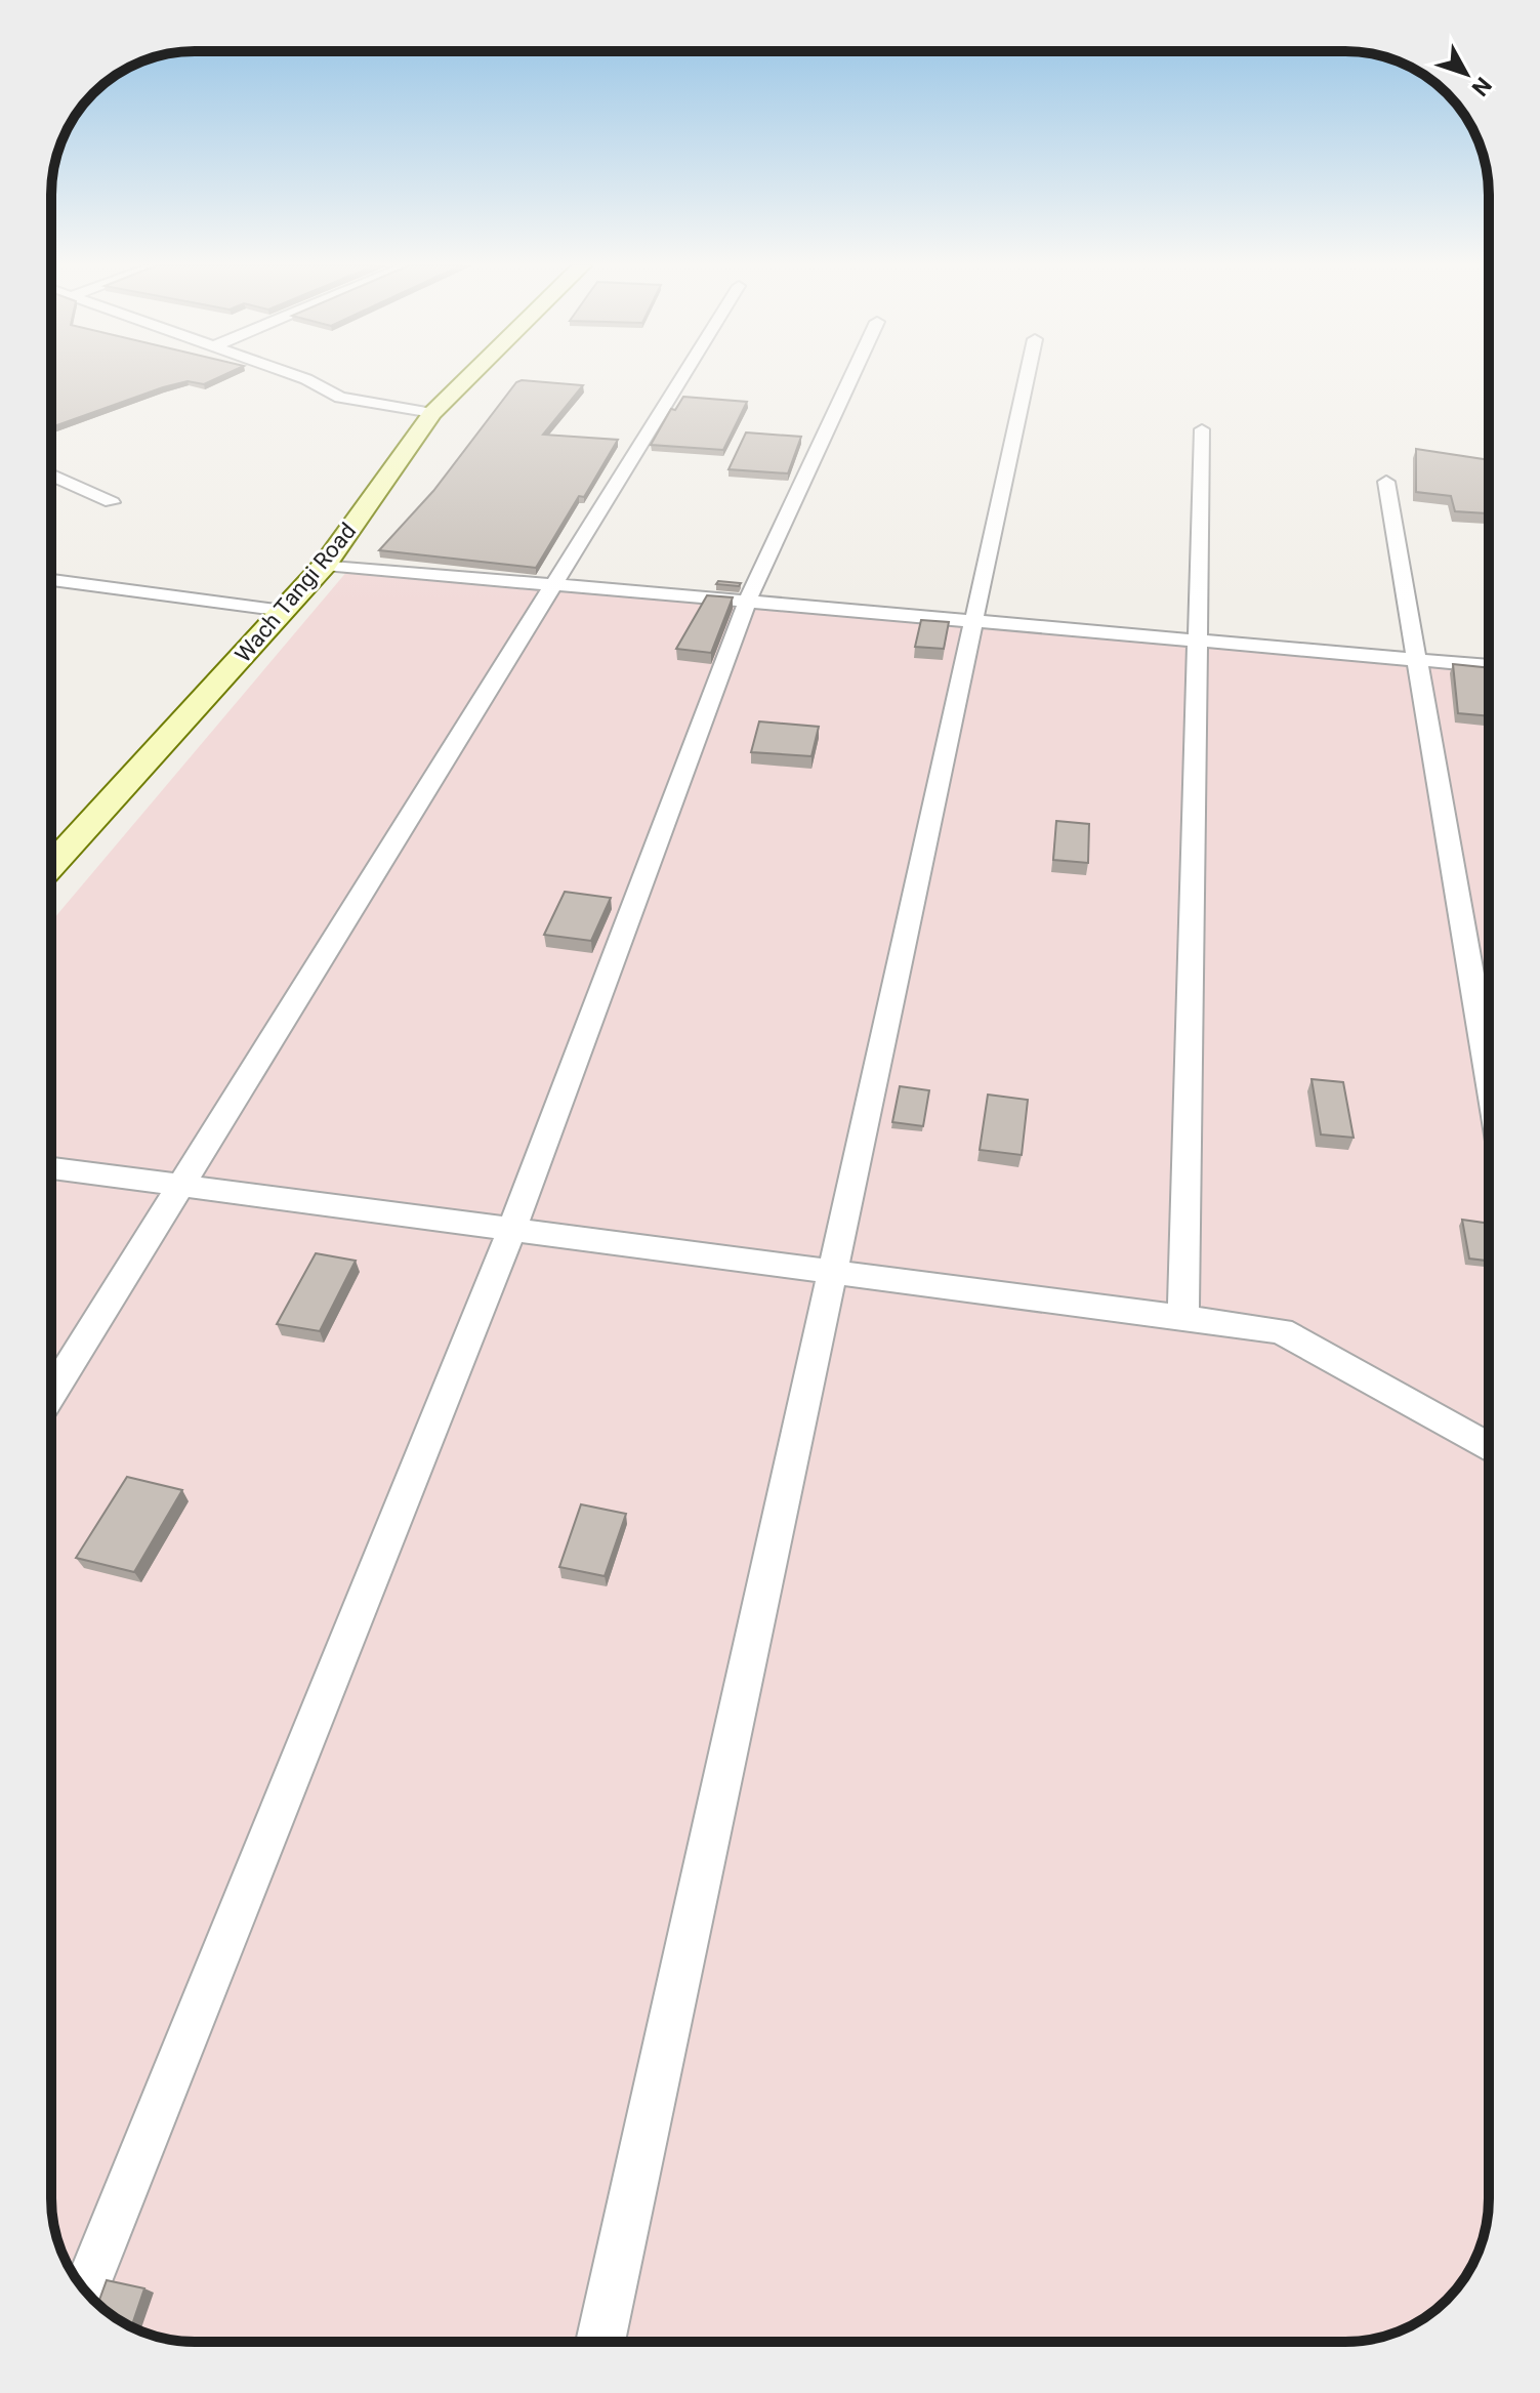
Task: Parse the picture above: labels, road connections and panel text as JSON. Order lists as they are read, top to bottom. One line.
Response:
{"streets":{"main road":["Wach Tangi Road"]},"north":"bottom right"}
